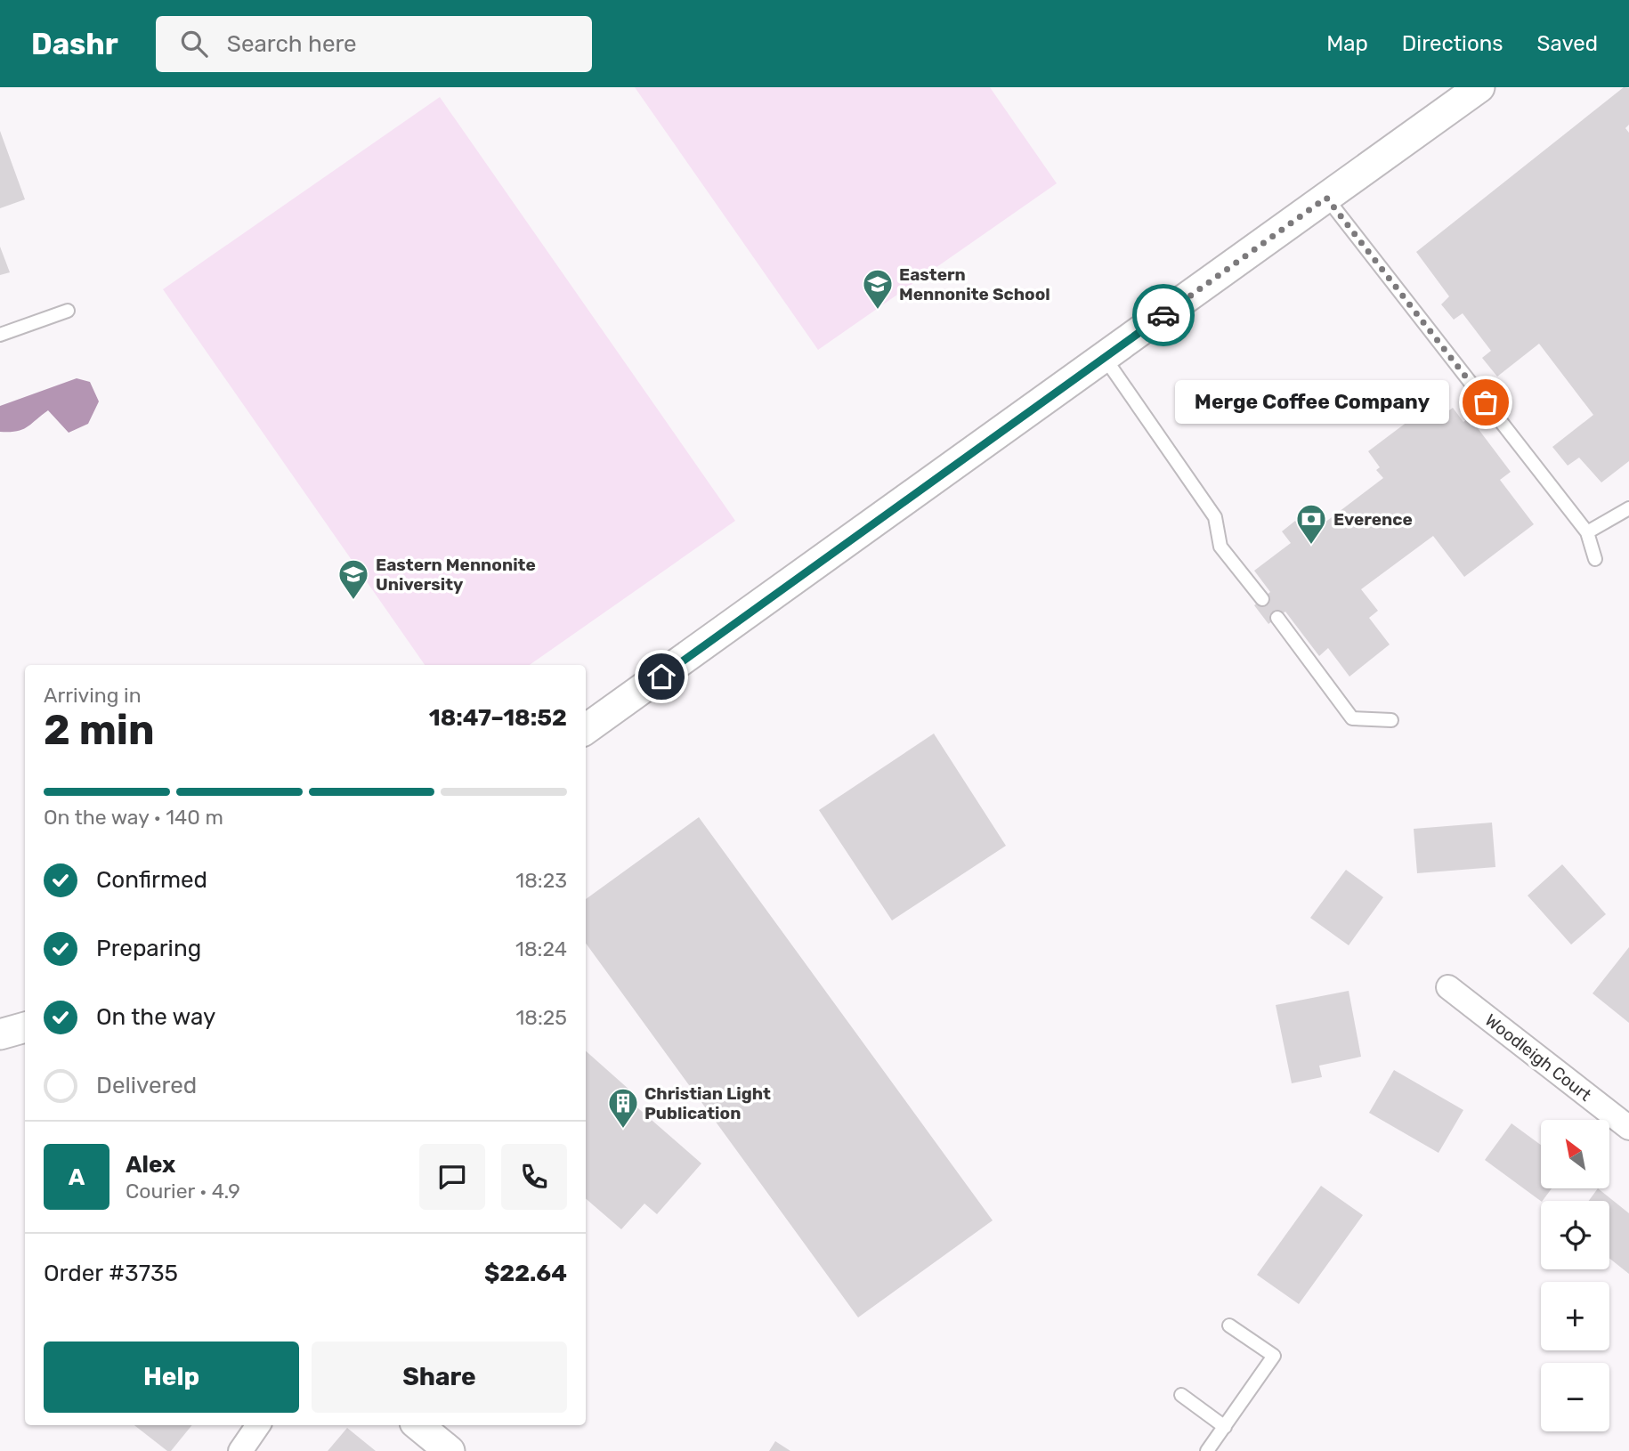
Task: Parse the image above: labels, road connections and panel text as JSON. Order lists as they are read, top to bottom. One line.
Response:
{"streets":{"street":["Woodleigh Court"]},"places":{"school or university":["Eastern Mennonite School","Eastern Mennonite University"],"other":["Merge Coffee Company"],"bank":["Everence"],"building":["Christian Light Publication"]},"north":"top left","page":{"header":"Dashr","search":"Search here","nav":["Map","Directions","Saved"],"bubble":"Merge Coffee Company","heading":["2 min","Arriving in","18:47–18:52"],"panel":["Alex","Courier · 4.9","Order #3735","$22.64"],"bar":"On the way · 140 m","list":[["Confirmed","18:23"],["Preparing","18:24"],["On the way","18:25"],"Delivered"],"map_buttons":["+","−"],"round":"A","buttons":["Help","Share"]}}
